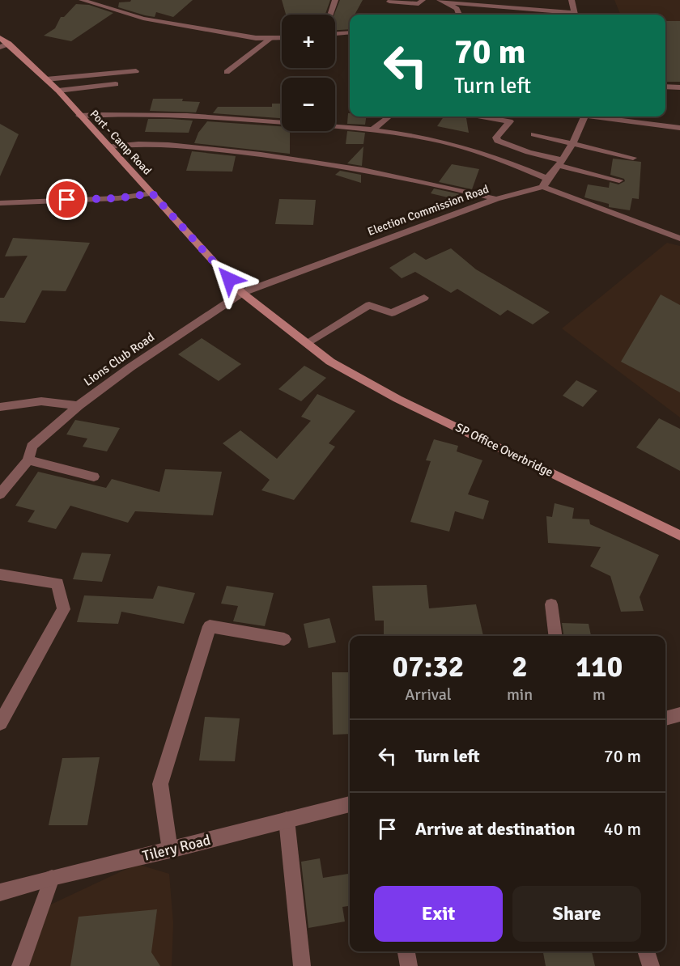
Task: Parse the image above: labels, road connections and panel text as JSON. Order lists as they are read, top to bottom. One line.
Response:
{"streets":{"main road":["Port - Camp Road","SP Office Overbridge"],"street":["Election Commission Road","Lions Club Road","Tilery Road"]},"crossings":[["Port - Camp Road","Election Commission Road"],["Port - Camp Road","Lions Club Road"],["Port - Camp Road","SP Office Overbridge"],["Election Commission Road","Lions Club Road"]],"page":{"map_buttons":["+","−"],"turn":["70 m","Turn left"],"eta":["07:32","Arrival","2","min","110","m"],"list":[{"name":"Turn left","value":"70 m"},{"name":"Arrive at destination","value":"40 m"}],"buttons":["Exit","Share"]}}
